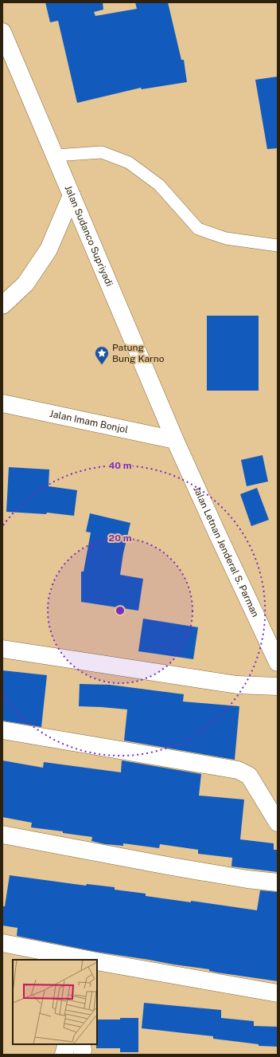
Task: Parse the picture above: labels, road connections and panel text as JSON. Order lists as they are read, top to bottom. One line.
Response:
{"streets":{"main road":["Jalan Sudanco Supriyadi","Jalan Imam Bonjol","Jalan Letnan Jenderal S. Parman"]},"crossings":[["Jalan Sudanco Supriyadi","Jalan Imam Bonjol"],["Jalan Sudanco Supriyadi","Jalan Letnan Jenderal S. Parman"],["Jalan Imam Bonjol","Jalan Letnan Jenderal S. Parman"]],"places":{"place":["Patung Bung Karno"]},"rings":["40 m","20 m"]}
